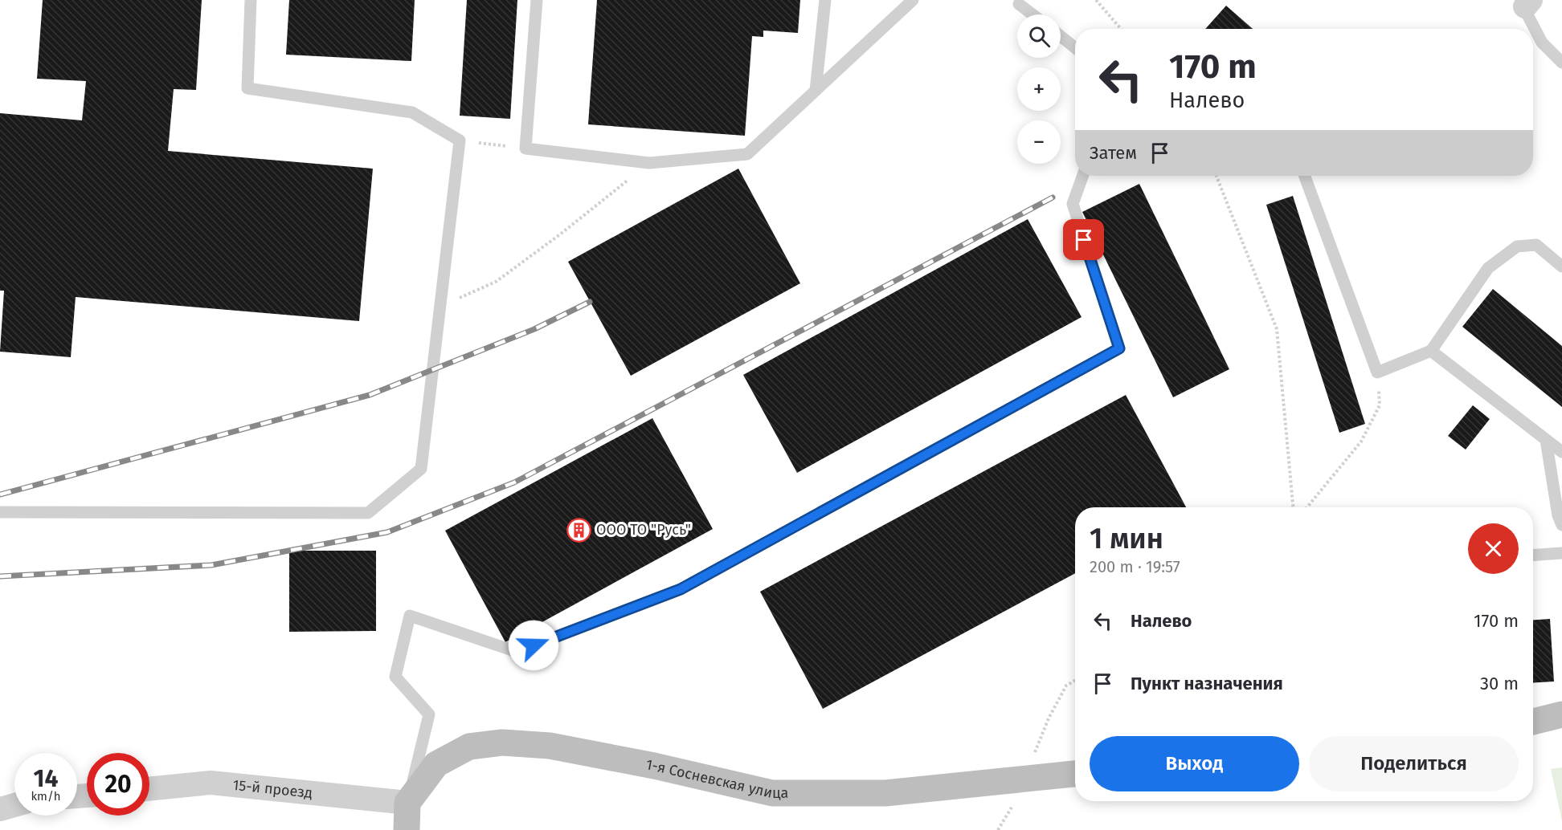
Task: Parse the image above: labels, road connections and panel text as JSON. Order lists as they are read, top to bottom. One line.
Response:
{"streets":{"main road":["1-я Сосневская улица"],"street":["15-й проезд"]},"crossings":[["1-я Сосневская улица","15-й проезд"]],"places":{"building":["ООО ТО \"Русь\""]},"page":{"map_buttons":["+","−"],"turn":["170 m","Налево"],"then":"Затем","heading":["1 мин","200 m · 19:57"],"list":[{"name":"Налево","value":"170 m"},{"name":"Пункт назначения","value":"30 m"}],"buttons":["Выход","Поделиться"],"speed":"14 km/h","limit":"20"}}
